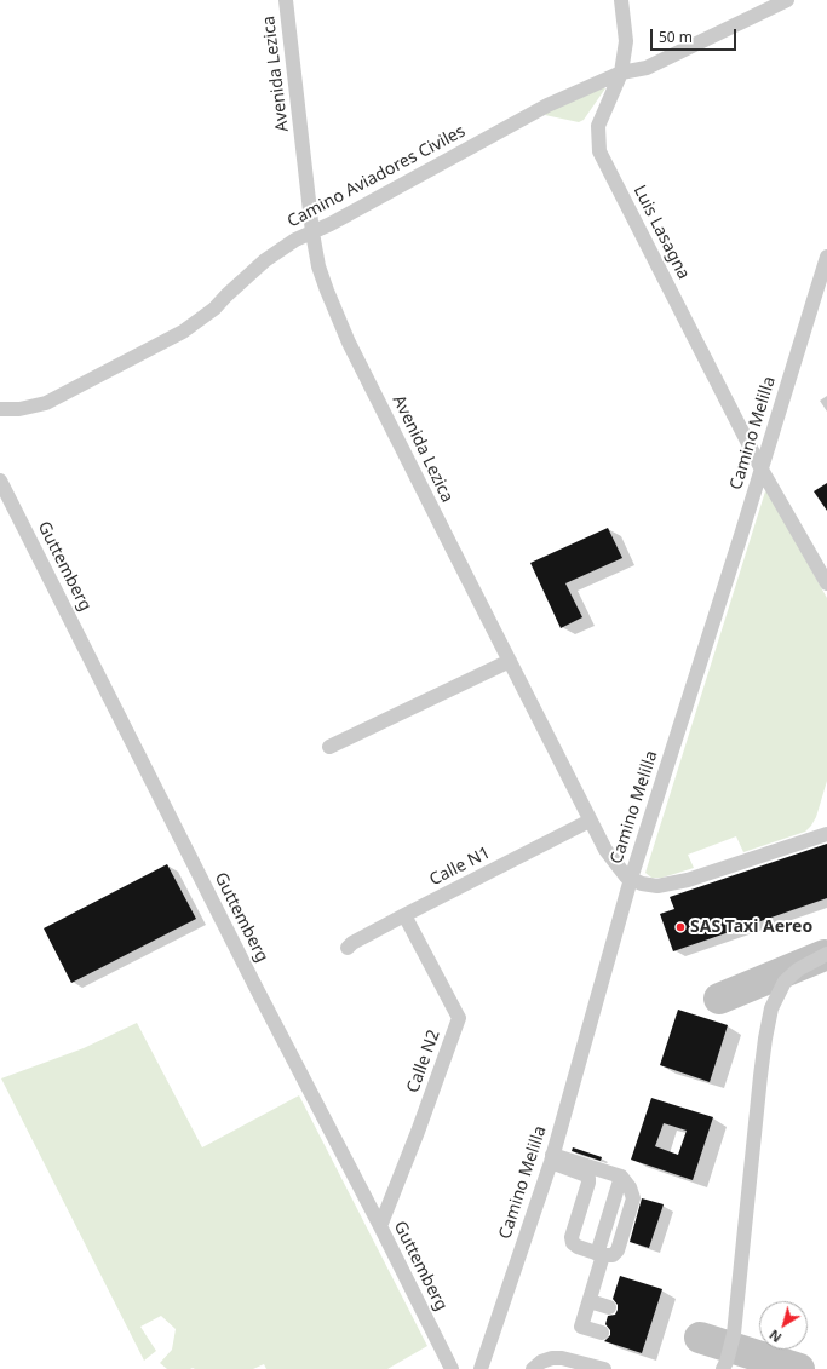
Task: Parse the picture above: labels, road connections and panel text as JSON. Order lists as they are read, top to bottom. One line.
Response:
{"streets":{"street":["Avenida Lezica","Camino Aviadores Civiles","Luis Lasagna","Camino Melilla","Guttemberg","Calle N1","Calle N2"]},"crossings":[["Avenida Lezica","Camino Aviadores Civiles"],["Avenida Lezica","Camino Melilla"],["Avenida Lezica","Calle N1"],["Camino Aviadores Civiles","Luis Lasagna"],["Luis Lasagna","Camino Melilla"],["Guttemberg","Calle N2"],["Calle N1","Calle N2"]],"places":["SAS Taxi Aereo"],"scale_bar":"50 m","north":"bottom left"}
